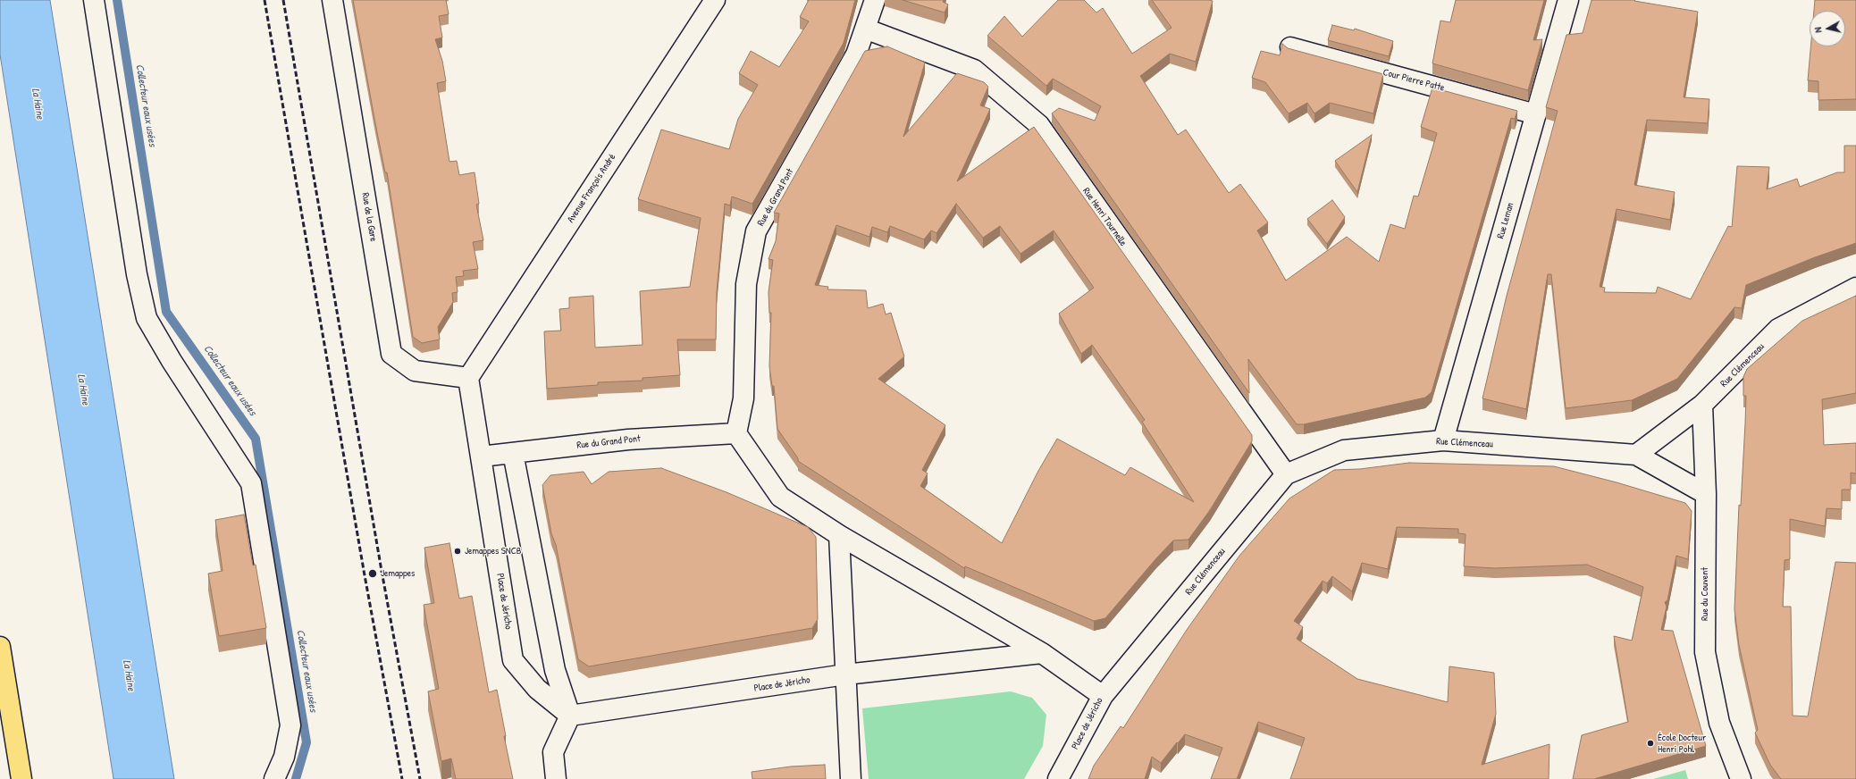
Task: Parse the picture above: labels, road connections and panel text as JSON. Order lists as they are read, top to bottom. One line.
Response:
{"streets":{"street":["Cour Pierre Patte","Avenue François André","Rue du Grand Pont","Rue de la Gare","Rue Henri Tournelle","Rue Leman","Rue Clémenceau","Rue du Couvent","Place de Jéricho"]},"crossings":[["Cour Pierre Patte","Rue Leman"],["Avenue François André","Rue de la Gare"],["Avenue François André","Place de Jéricho"],["Rue du Grand Pont","Rue Henri Tournelle"],["Rue du Grand Pont","Place de Jéricho"],["Rue de la Gare","Place de Jéricho"],["Rue Henri Tournelle","Rue Clémenceau"],["Rue Leman","Rue Clémenceau"],["Rue Clémenceau","Rue du Couvent"],["Rue Clémenceau","Place de Jéricho"]],"water":["La Haine","Collecteur eaux usées"],"places":["Jemappes SNCB","Jemappes","École Docteur Henri Pohl"],"north":"left"}
